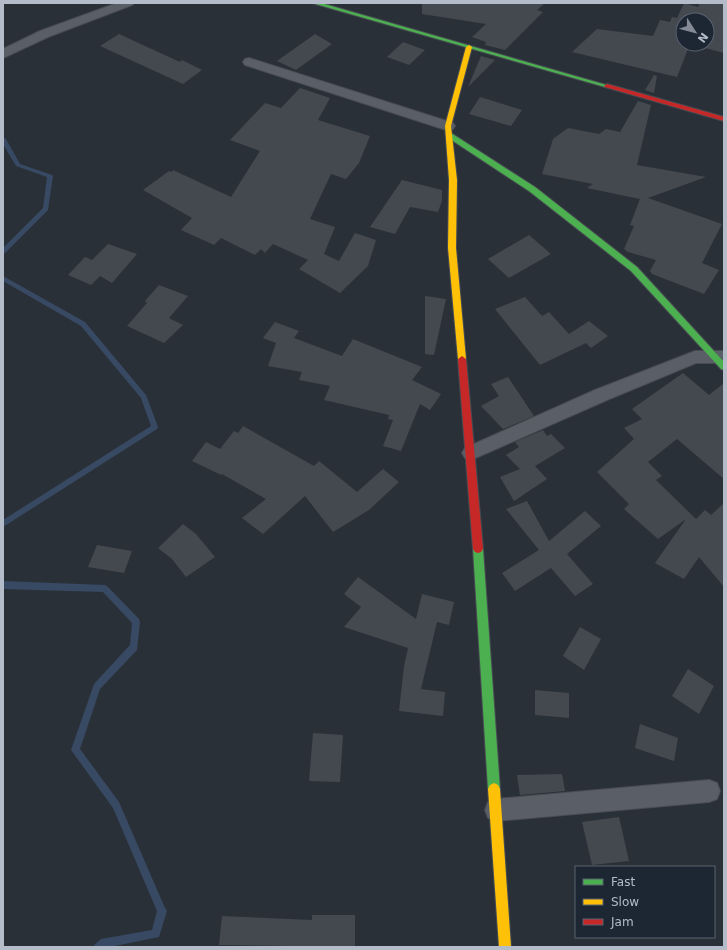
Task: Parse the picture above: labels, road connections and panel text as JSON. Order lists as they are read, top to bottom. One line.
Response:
{"legend":["Fast","Slow","Jam"],"north":"bottom right"}
